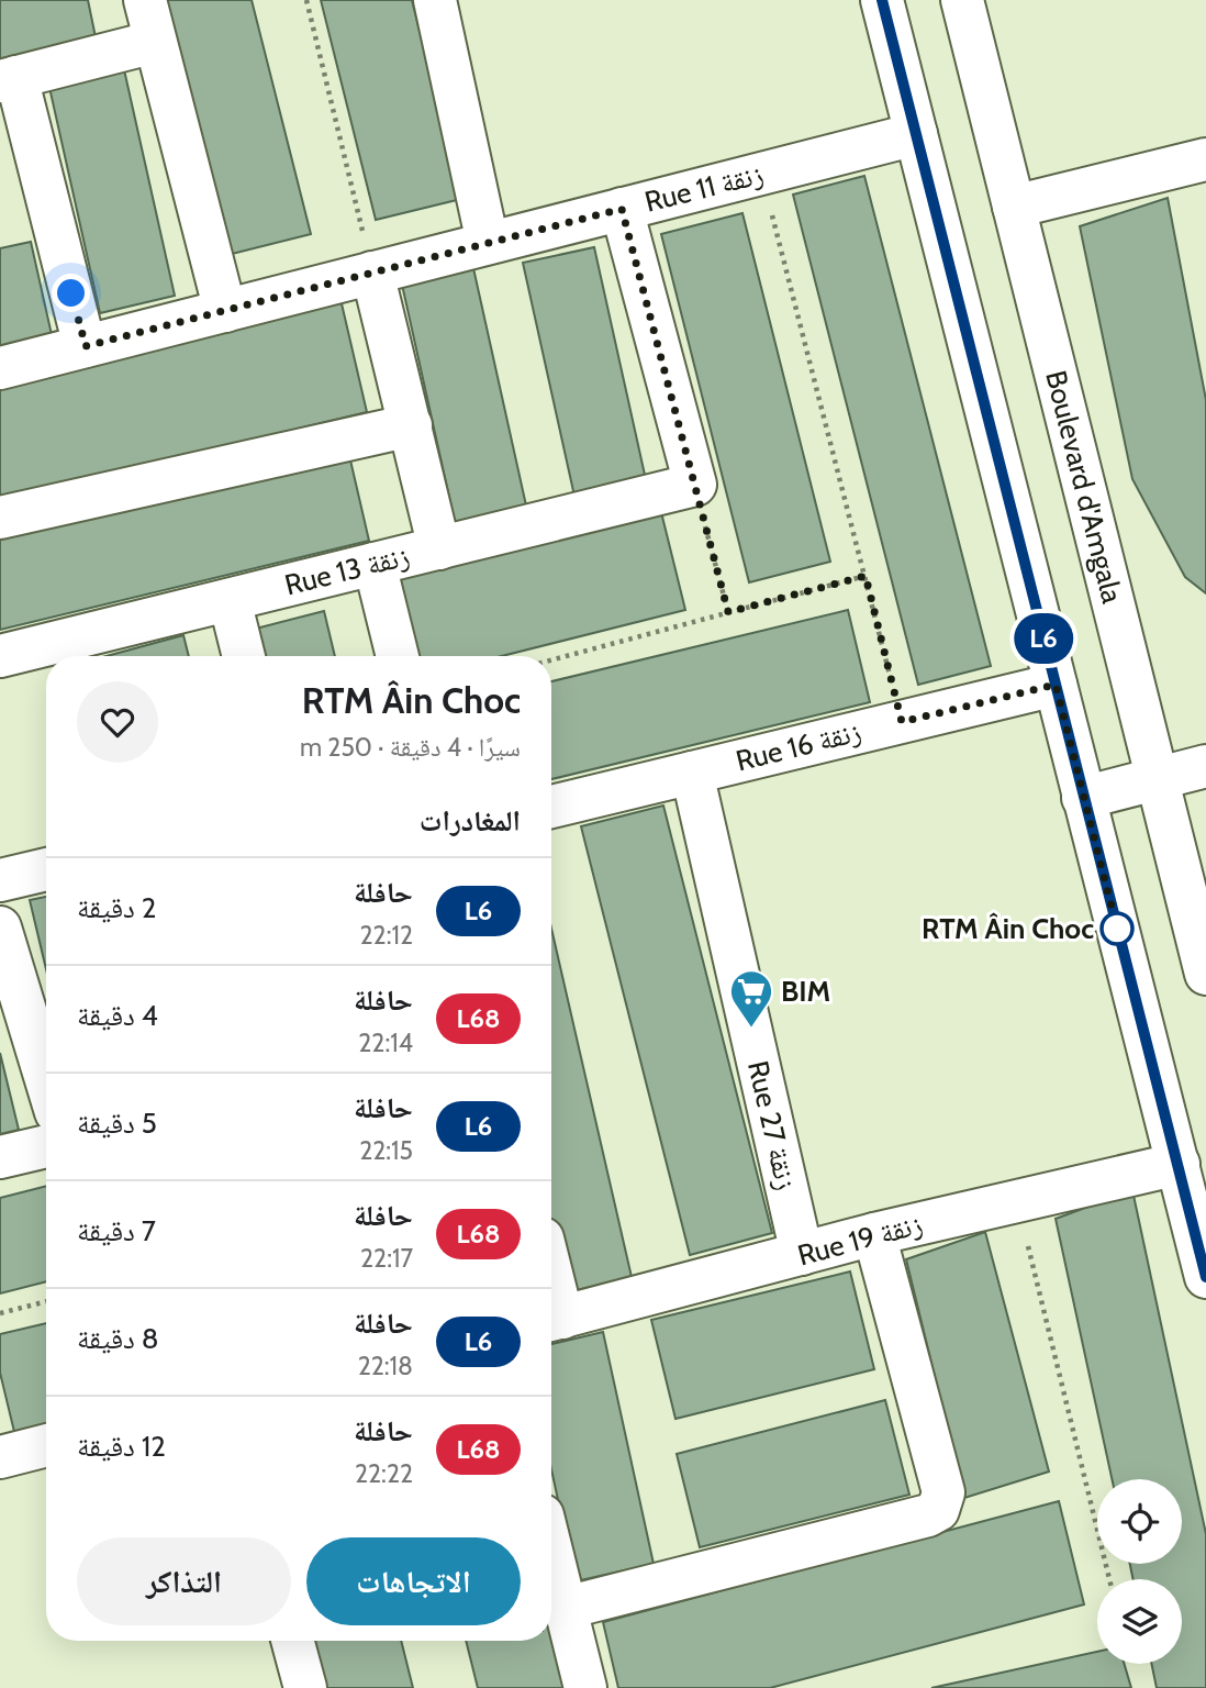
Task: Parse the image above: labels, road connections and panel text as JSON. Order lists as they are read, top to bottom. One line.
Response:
{"streets":{"street":["Rue 11 زنقة","Boulevard d'Amgala","Rue 13 زنقة","Rue 16 زنقة","Rue 27 زنقة","Rue 19 زنقة"]},"crossings":[["Rue 16 زنقة","Rue 27 زنقة"],["Rue 27 زنقة","Rue 19 زنقة"]],"places":{"other":["RTM Âin Choc"],"supermarket":["BIM"]},"lines":["bus line L6"],"page":{"on_map":"L6","heading":[["RTM Âin Choc","سيرًا · 4 دقيقة · 250 m"],"المغادرات"],"list":[{"mark":"L6","name":"حافلة","note":"22:12","value":"2 دقيقة"},{"mark":"L68","name":"حافلة","note":"22:14","value":"4 دقيقة"},{"mark":"L6","name":"حافلة","note":"22:15","value":"5 دقيقة"},{"mark":"L68","name":"حافلة","note":"22:17","value":"7 دقيقة"},{"mark":"L6","name":"حافلة","note":"22:18","value":"8 دقيقة"},{"mark":"L68","name":"حافلة","note":"22:22","value":"12 دقيقة"}],"buttons":["الاتجاهات","التذاكر"]}}
